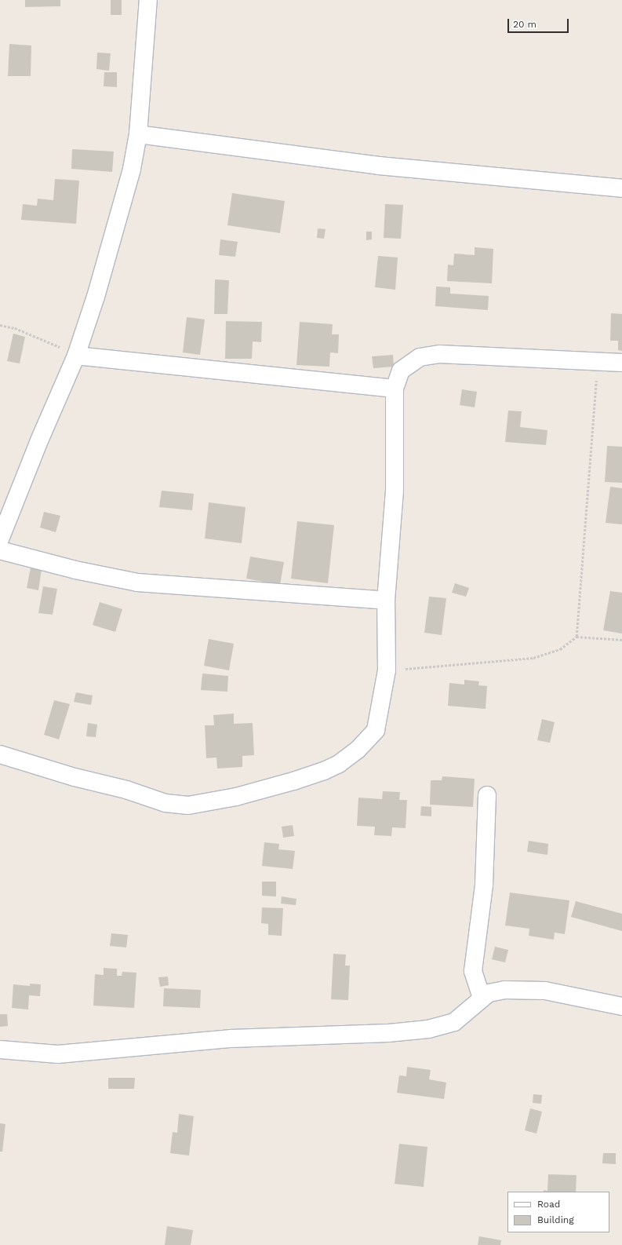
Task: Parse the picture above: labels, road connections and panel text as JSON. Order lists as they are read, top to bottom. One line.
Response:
{"legend":["Road","Building"],"scale_bar":"20 m"}
